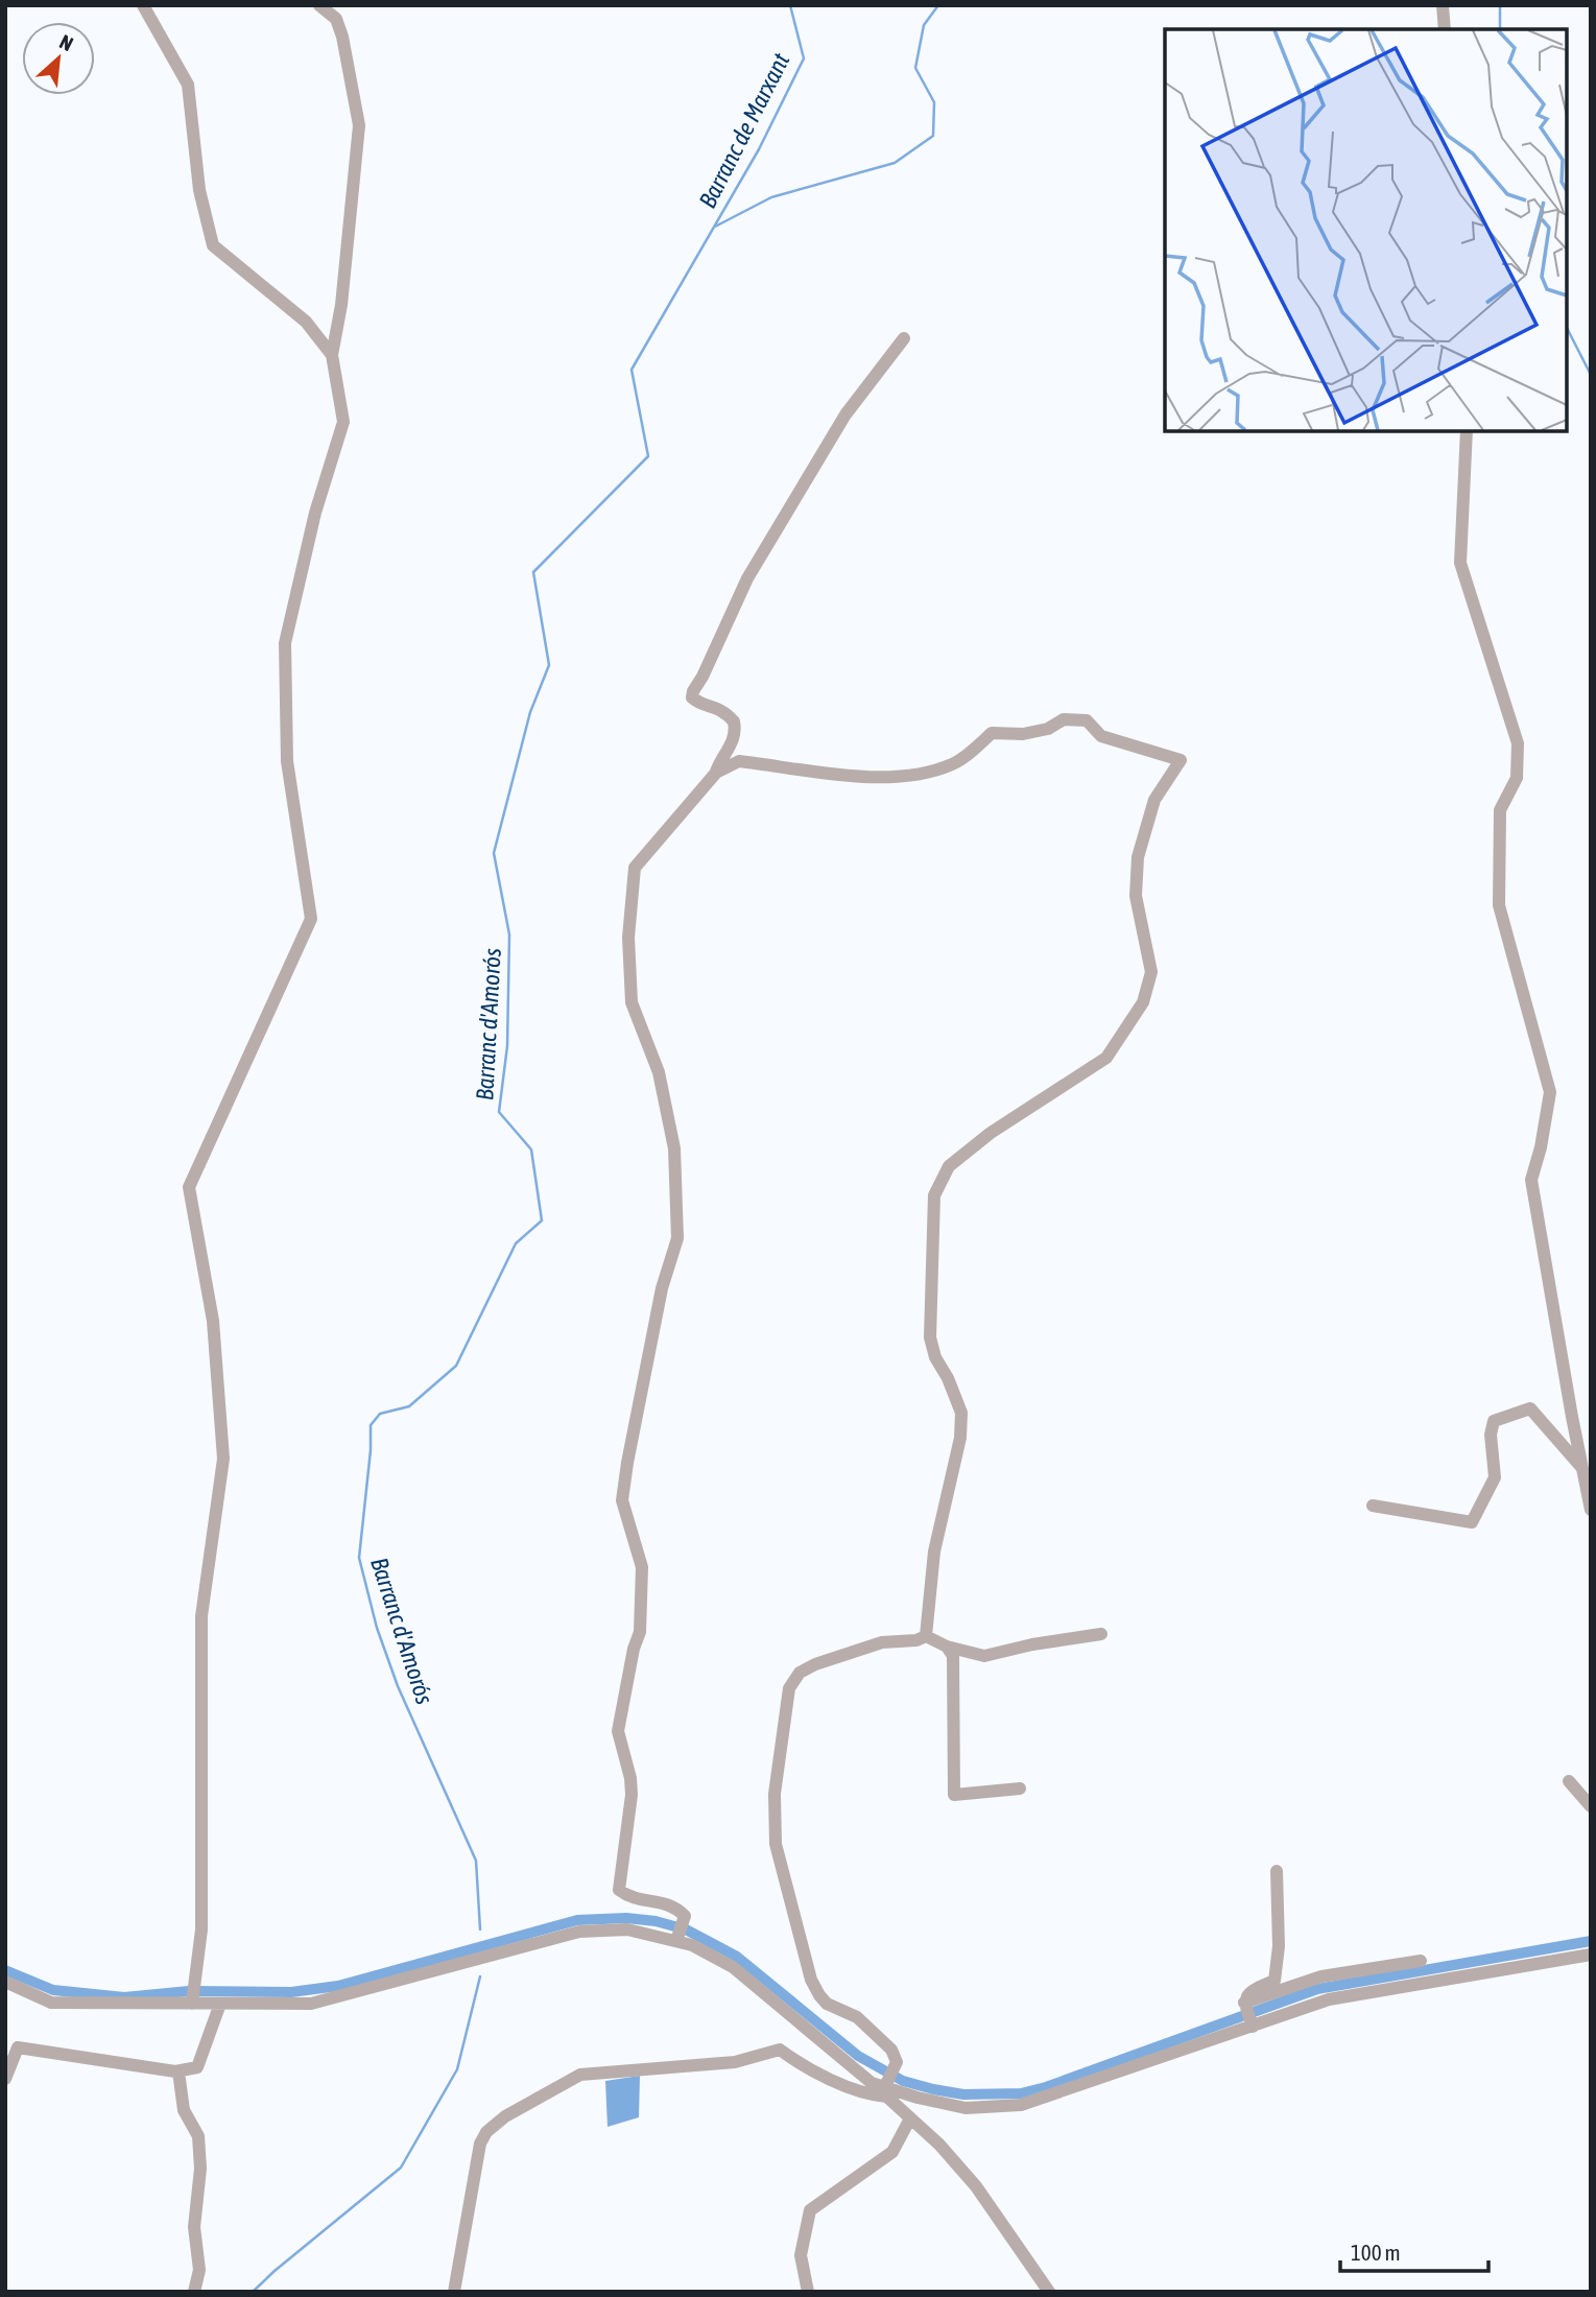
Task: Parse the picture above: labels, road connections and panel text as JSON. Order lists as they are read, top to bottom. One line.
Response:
{"water":["Barranc de Marxant","Barranc d'Amorós"],"scale_bar":"100 m","north":"top right"}
